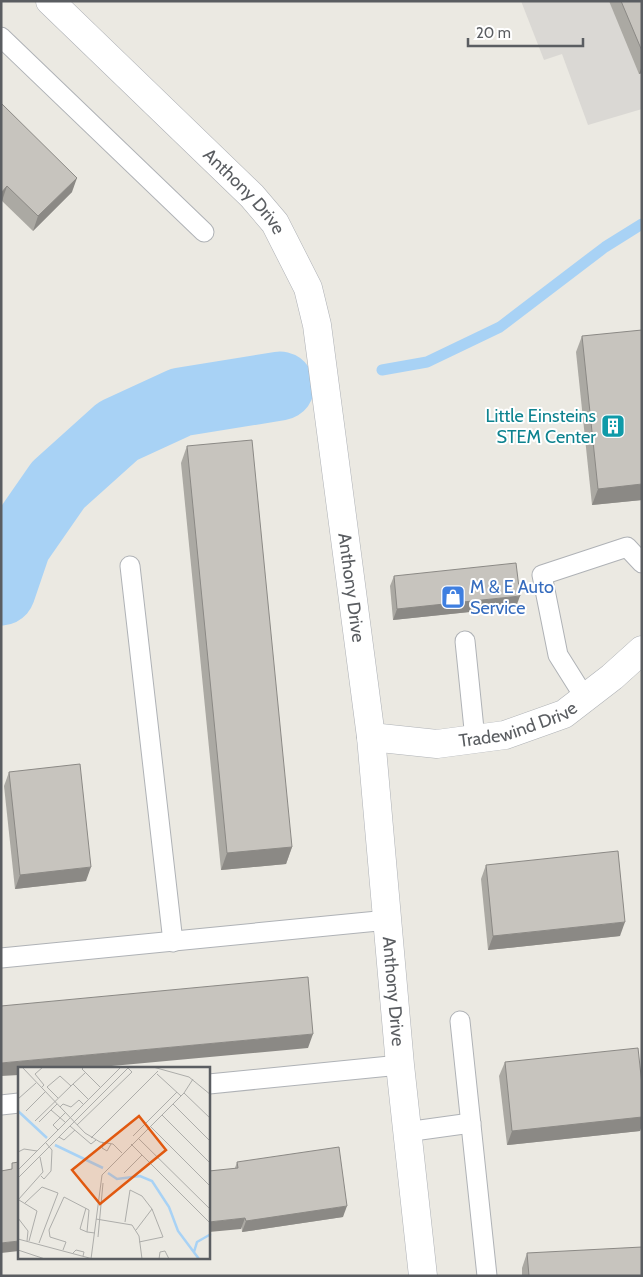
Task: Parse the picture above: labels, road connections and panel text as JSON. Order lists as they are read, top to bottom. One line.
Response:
{"streets":{"street":["Anthony Drive","Tradewind Drive"]},"crossings":[["Anthony Drive","Tradewind Drive"]],"places":{"building":["Little Einsteins STEM Center"],"shop":["M & E Auto Service"]},"scale_bar":"20 m"}
